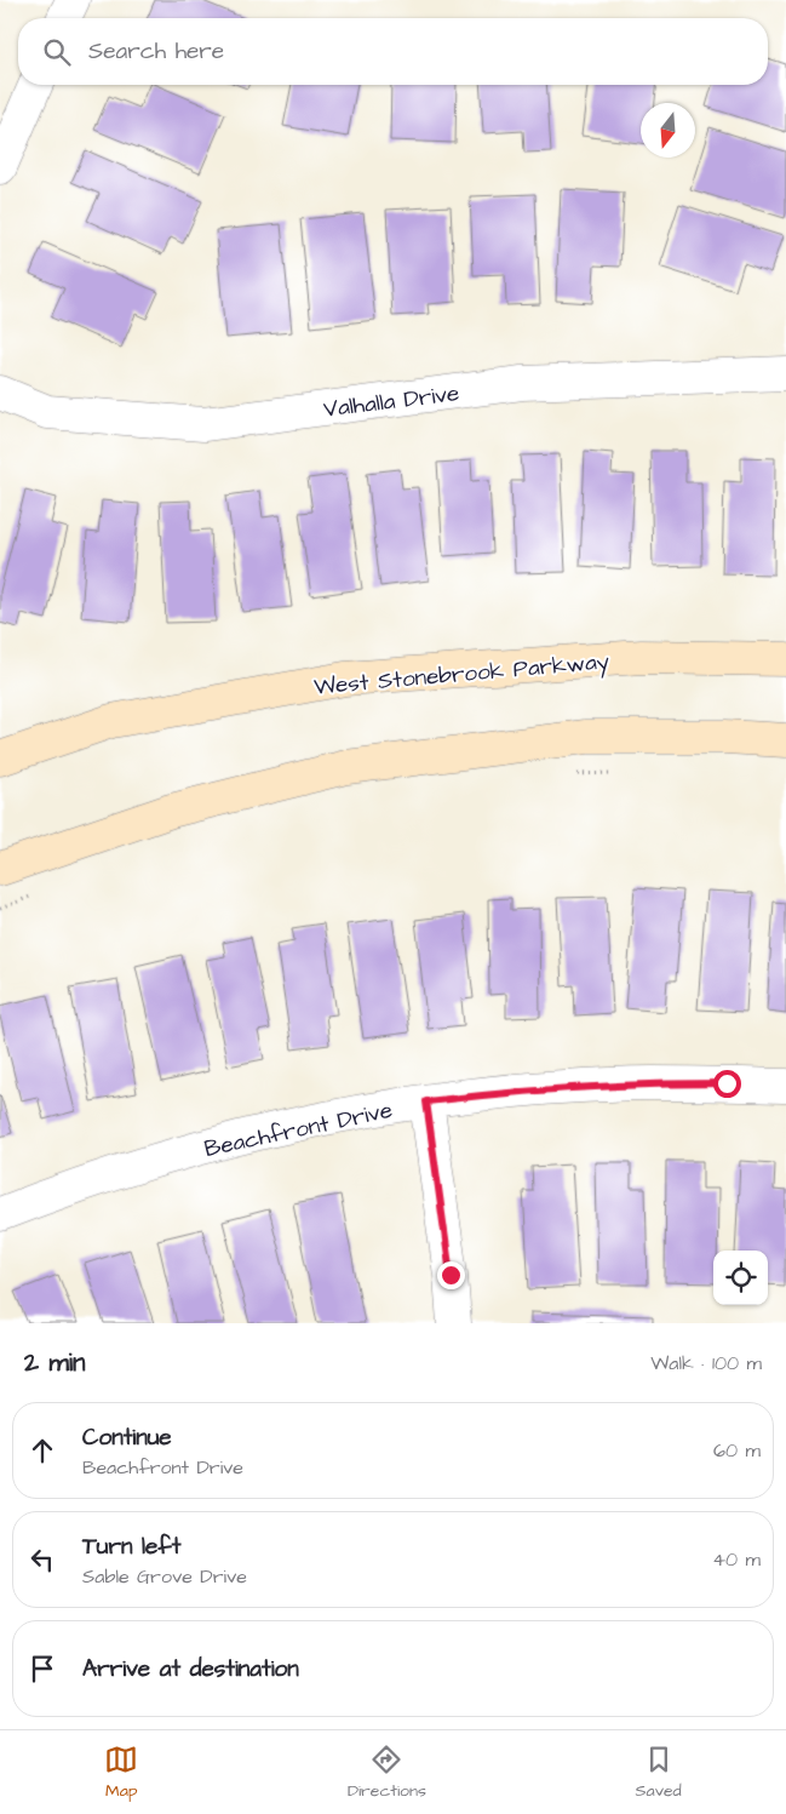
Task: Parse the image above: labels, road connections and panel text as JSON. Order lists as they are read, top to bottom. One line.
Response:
{"streets":{"street":["Valhalla Drive","West Stonebrook Parkway","Beachfront Drive"]},"north":"bottom","page":{"search":"Search here","heading":["2 min","Walk · 100 m"],"list":[["Continue","Beachfront Drive","60 m"],["Turn left","Sable Grove Drive","40 m"],"Arrive at destination"],"nav":["Map","Directions","Saved"]}}
